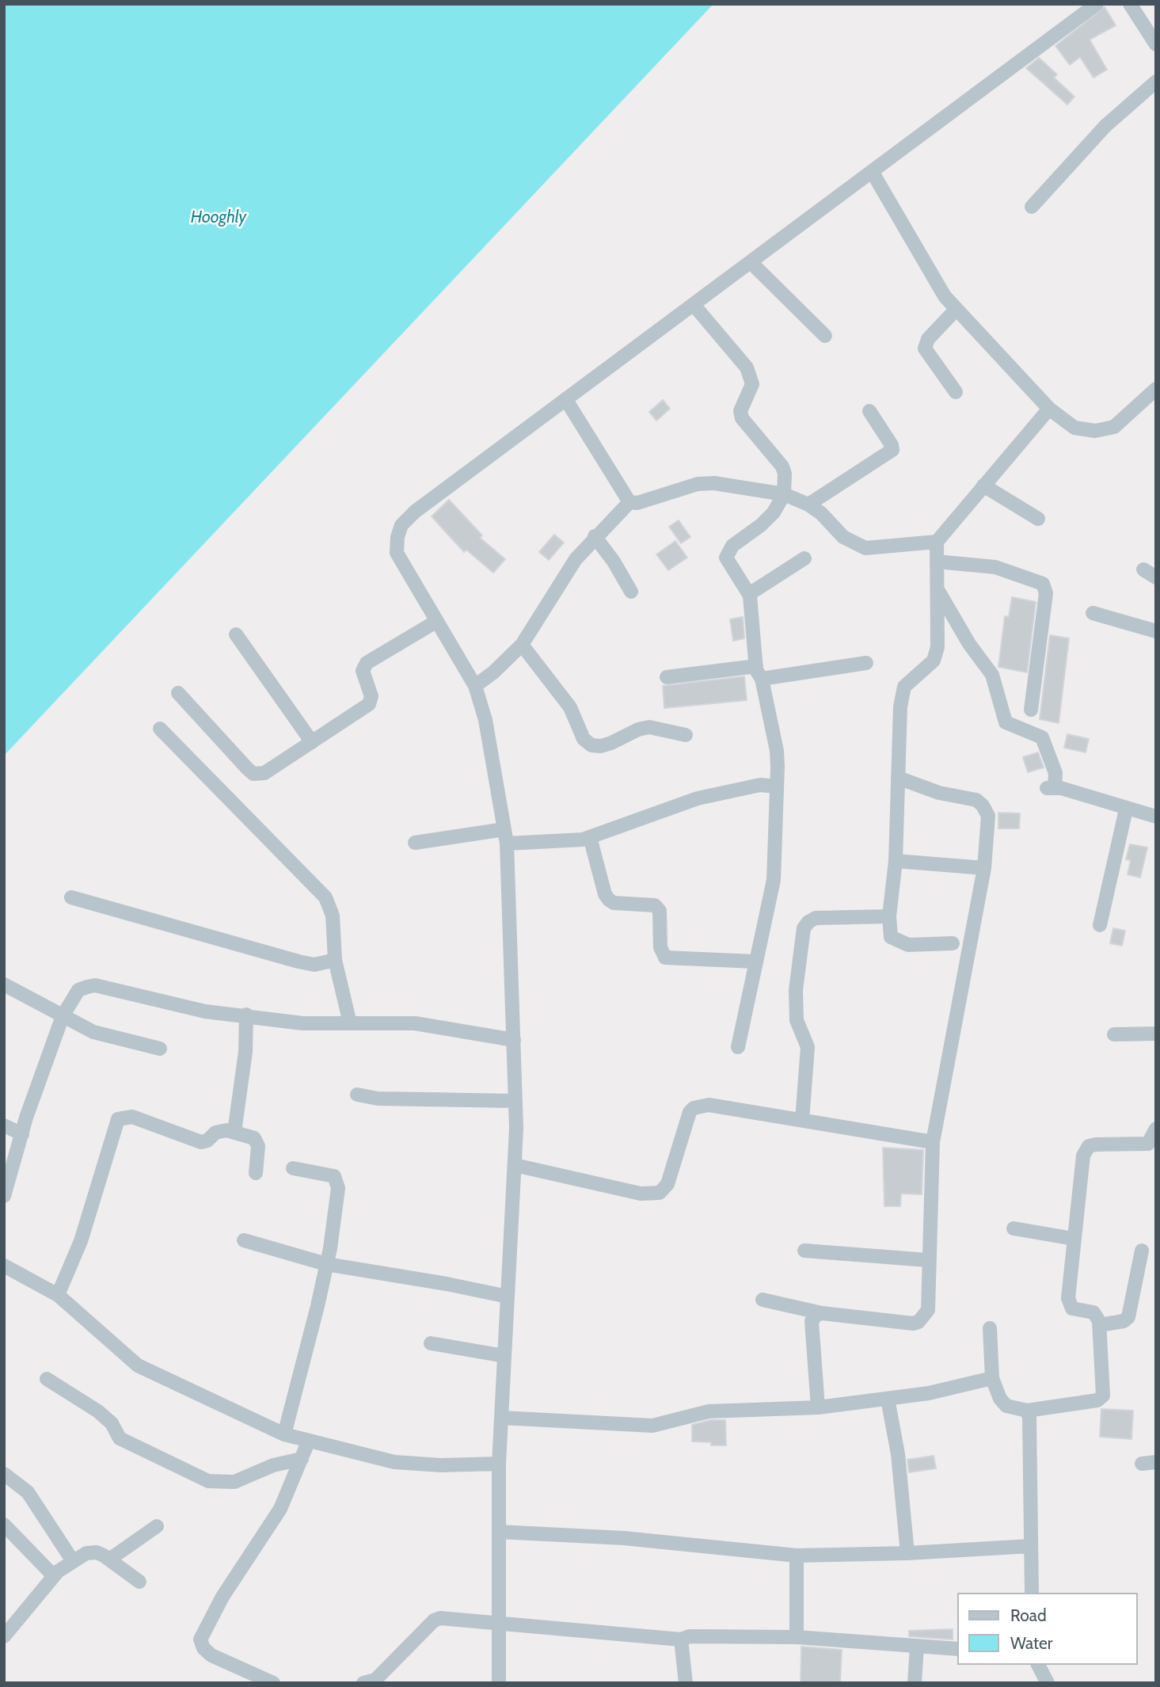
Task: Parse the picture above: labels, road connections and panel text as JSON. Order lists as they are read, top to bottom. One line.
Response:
{"water":["Hooghly"],"legend":["Road","Water"]}
